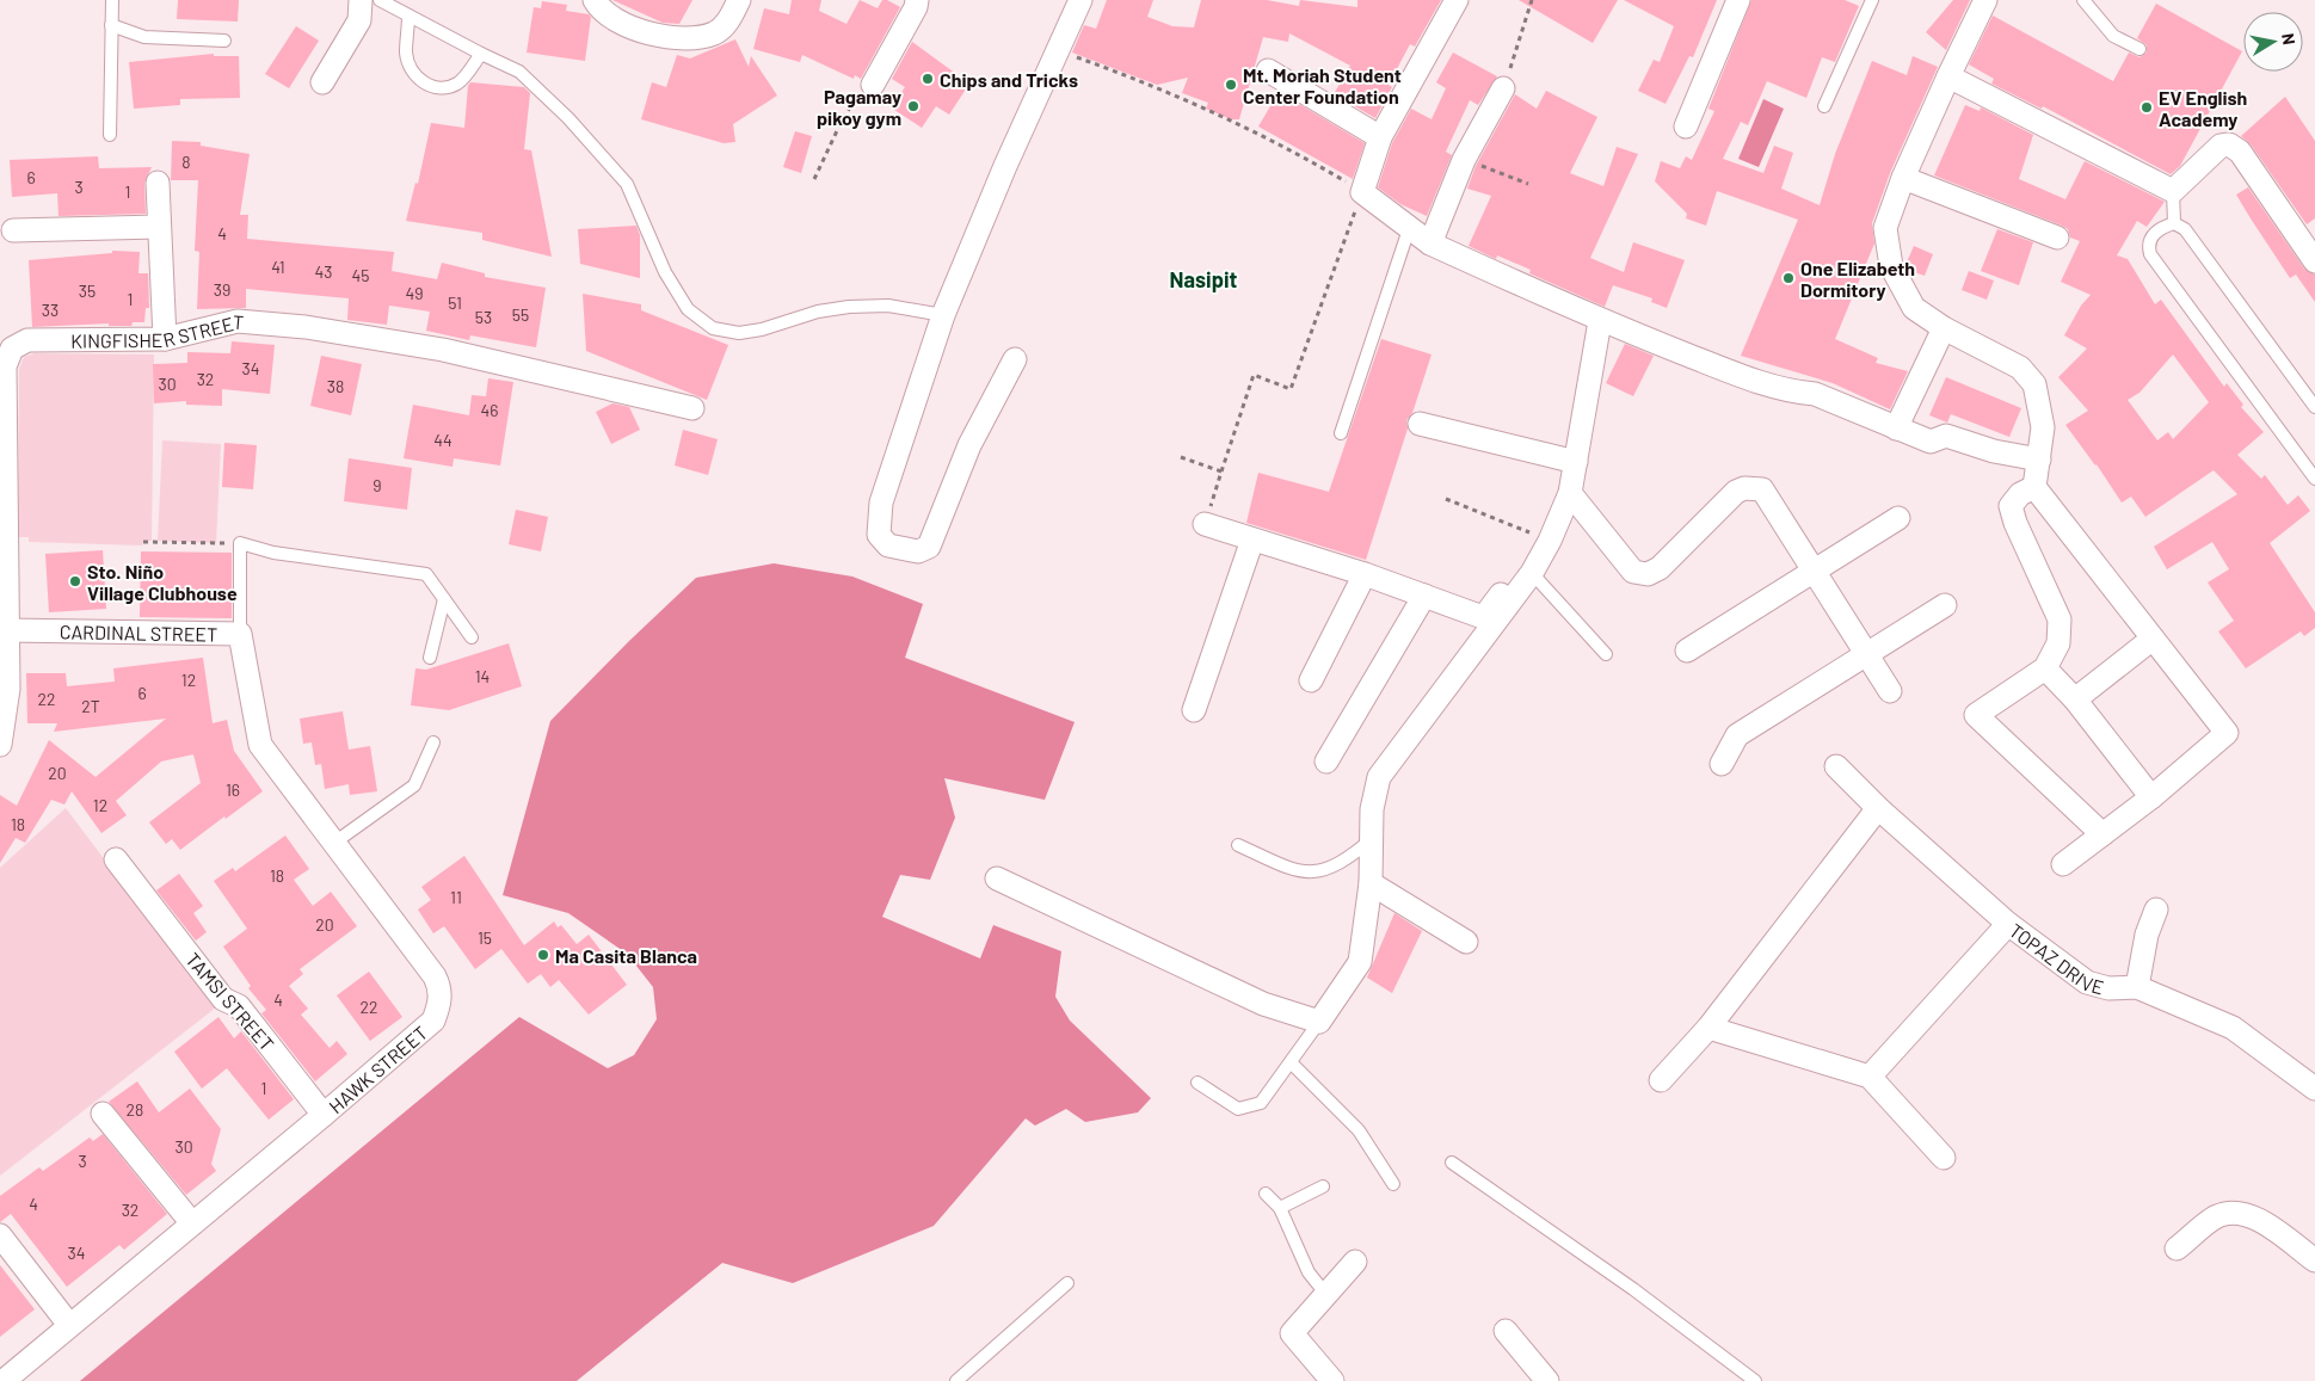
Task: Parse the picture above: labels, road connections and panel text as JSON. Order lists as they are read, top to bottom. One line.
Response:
{"streets":{"street":["KINGFISHER STREET","CARDINAL STREET","TOPAZ DRIVE","TAMSI STREET","HAWK STREET"]},"crossings":[["KINGFISHER STREET","CARDINAL STREET"],["CARDINAL STREET","HAWK STREET"],["TAMSI STREET","HAWK STREET"]],"districts":["Nasipit"],"places":["Chips and Tricks","Mt. Moriah Student Center Foundation","Pagamay pikoy gym","EV English Academy","One Elizabeth Dormitory","Sto. Niño Village Clubhouse","Ma Casita Blanca"],"house_numbers":["8","6","3","1","4","41","43","45","39","35","49","1","51","33","55","53","34","32","30","38","46","44","9","14","12","6","22","2T","20","16","12","18","18","11","20","15","4","22","1","28","30","3","4","32","34"],"north":"right"}
